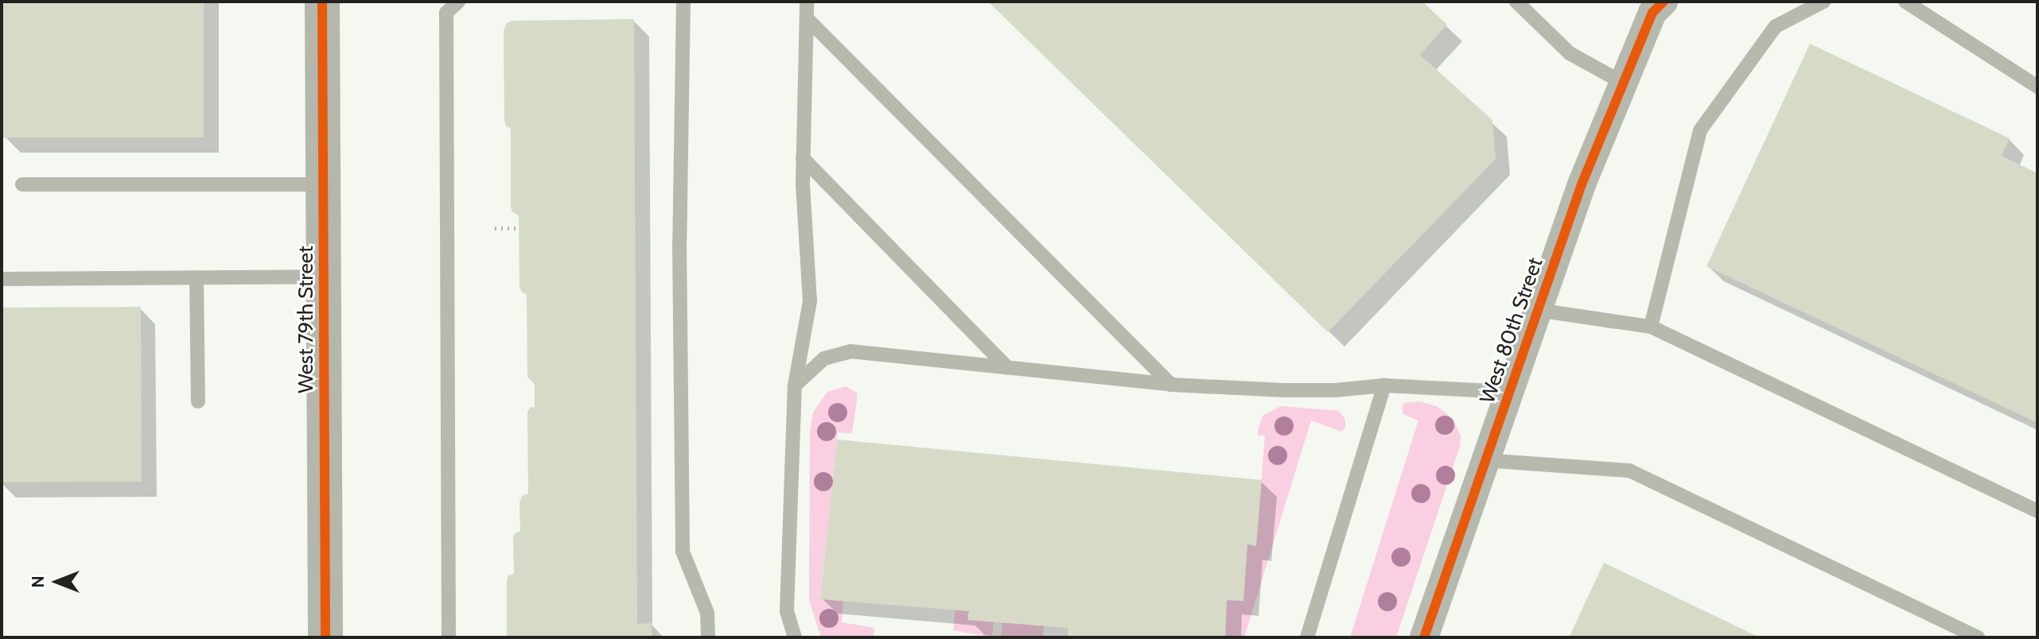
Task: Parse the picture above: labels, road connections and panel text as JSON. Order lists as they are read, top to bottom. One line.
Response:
{"streets":{"street":["West 79th Street","West 80th Street"]},"north":"left"}
